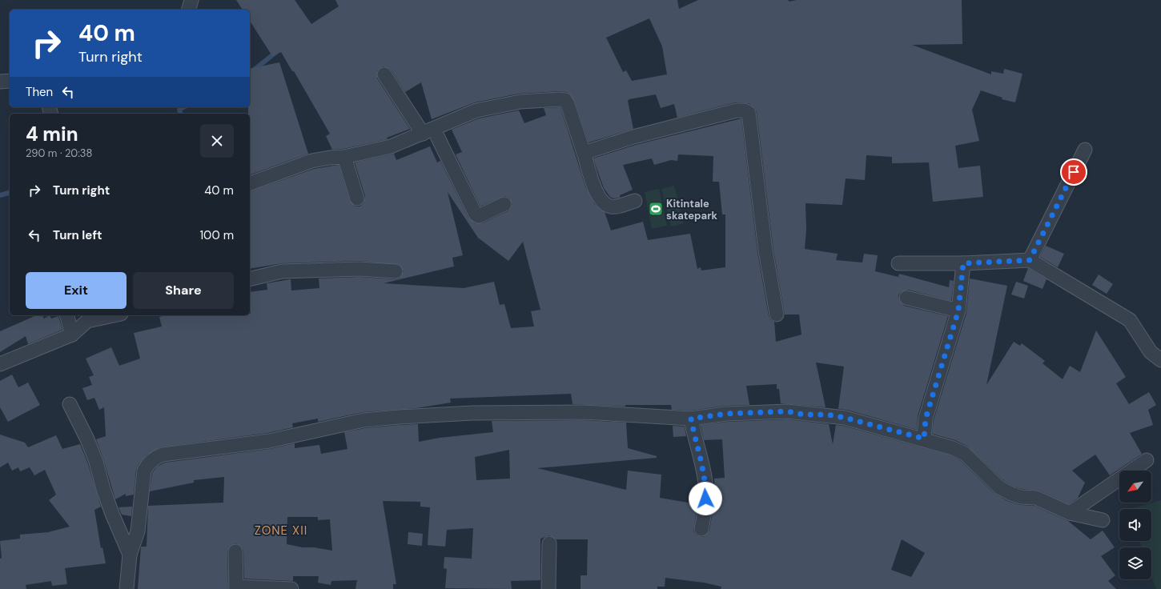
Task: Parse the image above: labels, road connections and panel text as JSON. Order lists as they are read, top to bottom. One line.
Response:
{"districts":["ZONE XII"],"places":{"sports":["Kitintale skatepark"]},"north":"bottom left","page":{"turn":["40 m","Turn right"],"then":"Then","heading":["4 min","290 m · 20:38"],"list":[{"name":"Turn right","value":"40 m"},{"name":"Turn left","value":"100 m"}],"buttons":["Exit","Share"]}}
